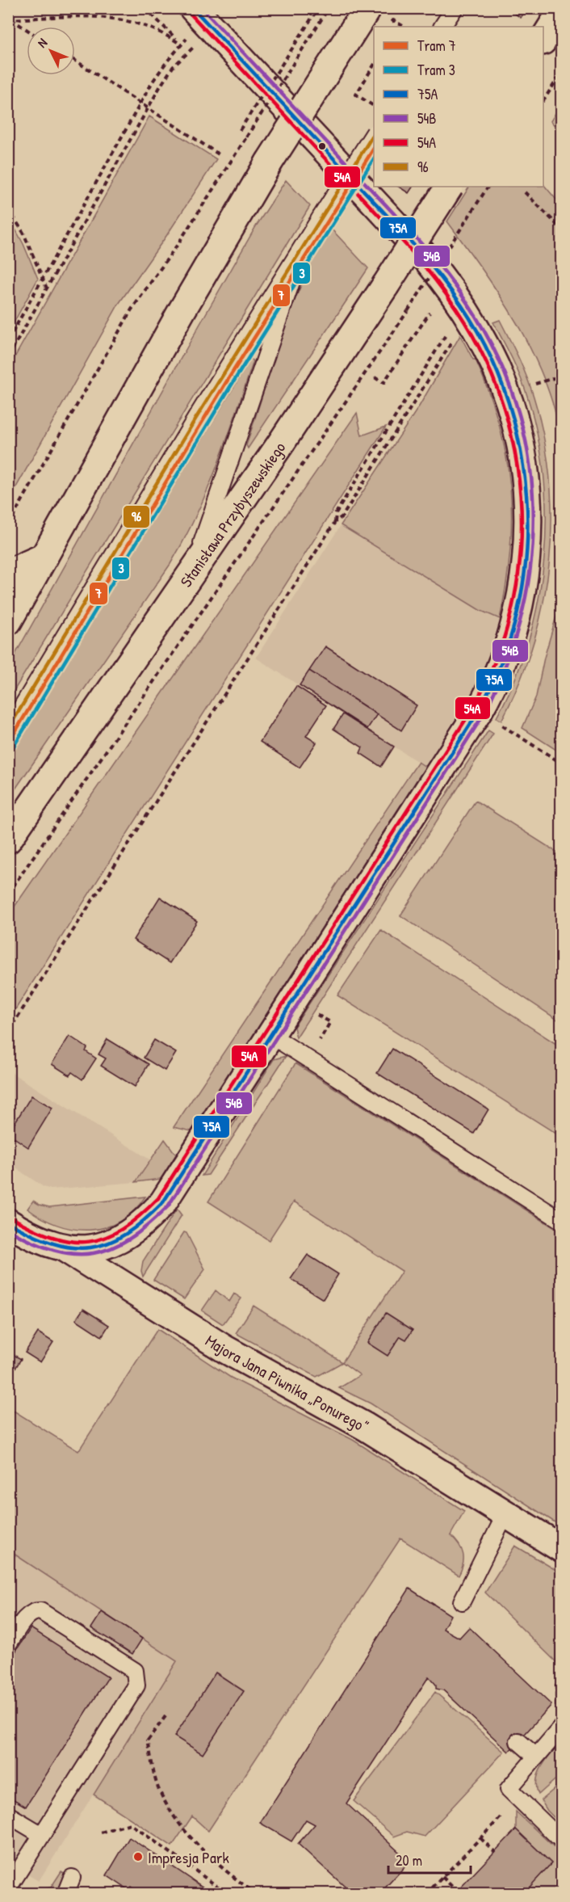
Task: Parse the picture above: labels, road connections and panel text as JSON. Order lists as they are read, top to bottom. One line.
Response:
{"streets":{"street":["Stanisława Przybyszewskiego","Majora Jana Piwnika „Ponurego”"]},"places":["Impresja Park"],"lines":["transit line 75A","transit line 54B","transit line 54A","transit line 96","tram line 7","tram line 3"],"legend":["Tram 7","Tram 3","75A","54B","54A","96"],"scale_bar":"20 m","north":"top left"}
